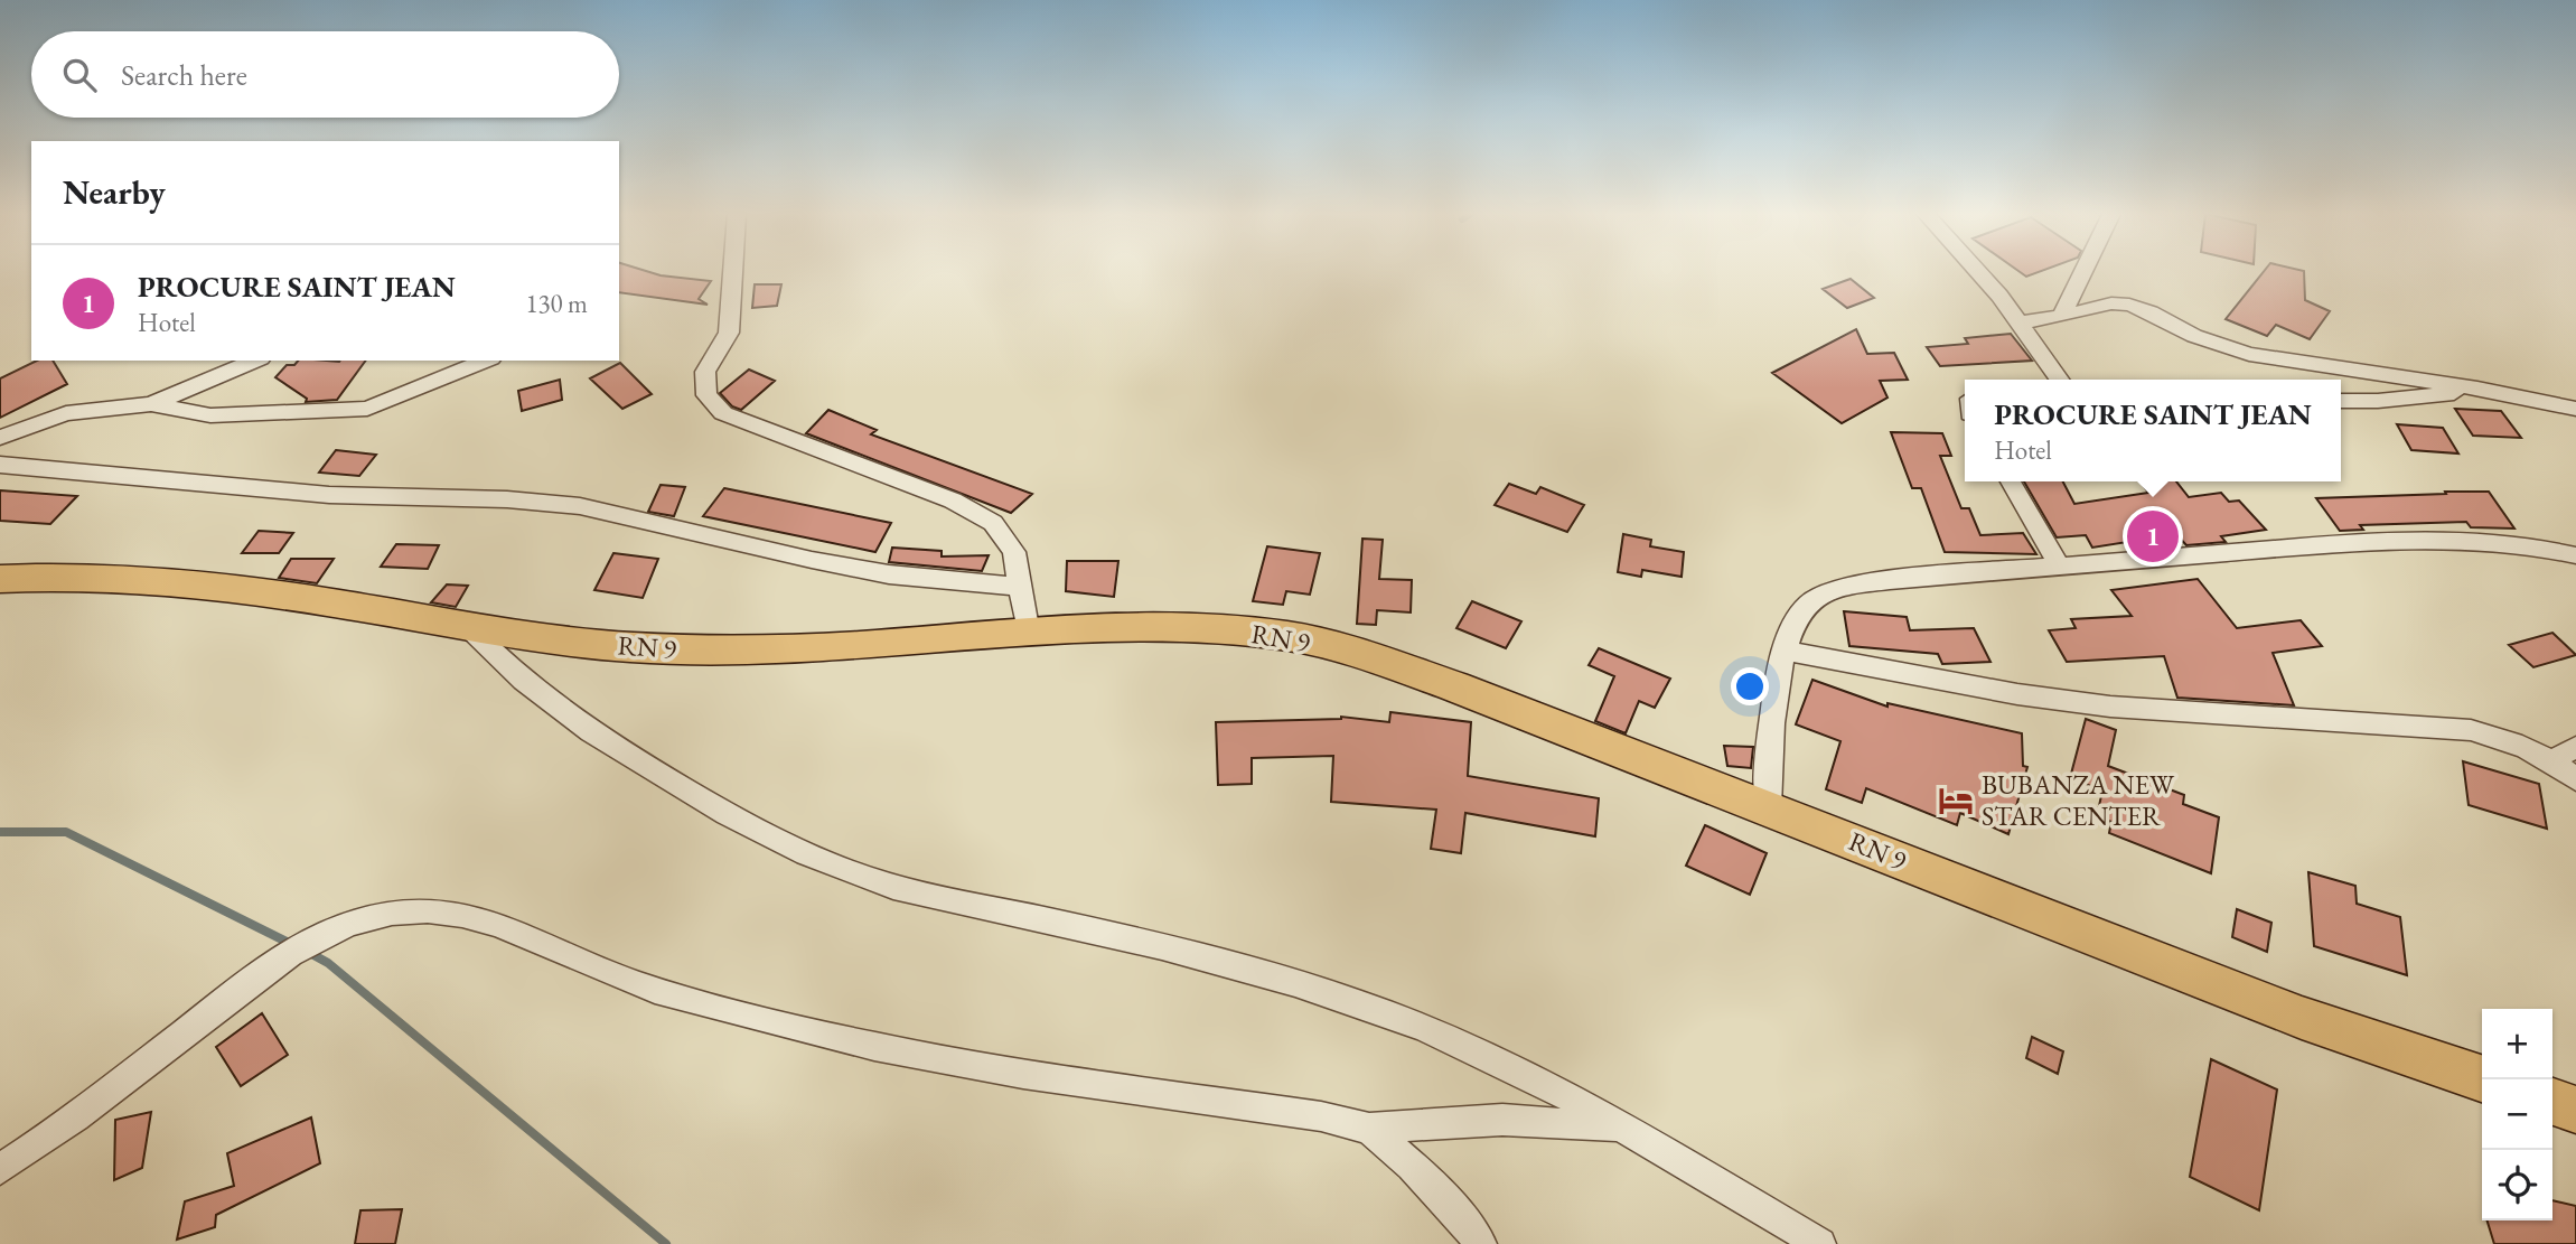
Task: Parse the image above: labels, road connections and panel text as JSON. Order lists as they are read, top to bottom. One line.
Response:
{"streets":{"main road":["RN 9"]},"places":{"hotel":["BUBANZA NEW STAR CENTER"]},"page":{"search":"Search here","heading":"Nearby","list":[{"mark":"1","name":"PROCURE SAINT JEAN","note":"Hotel","value":"130 m"}],"popup":["PROCURE SAINT JEAN","Hotel"],"pins":"1","map_buttons":["+","−"]}}
